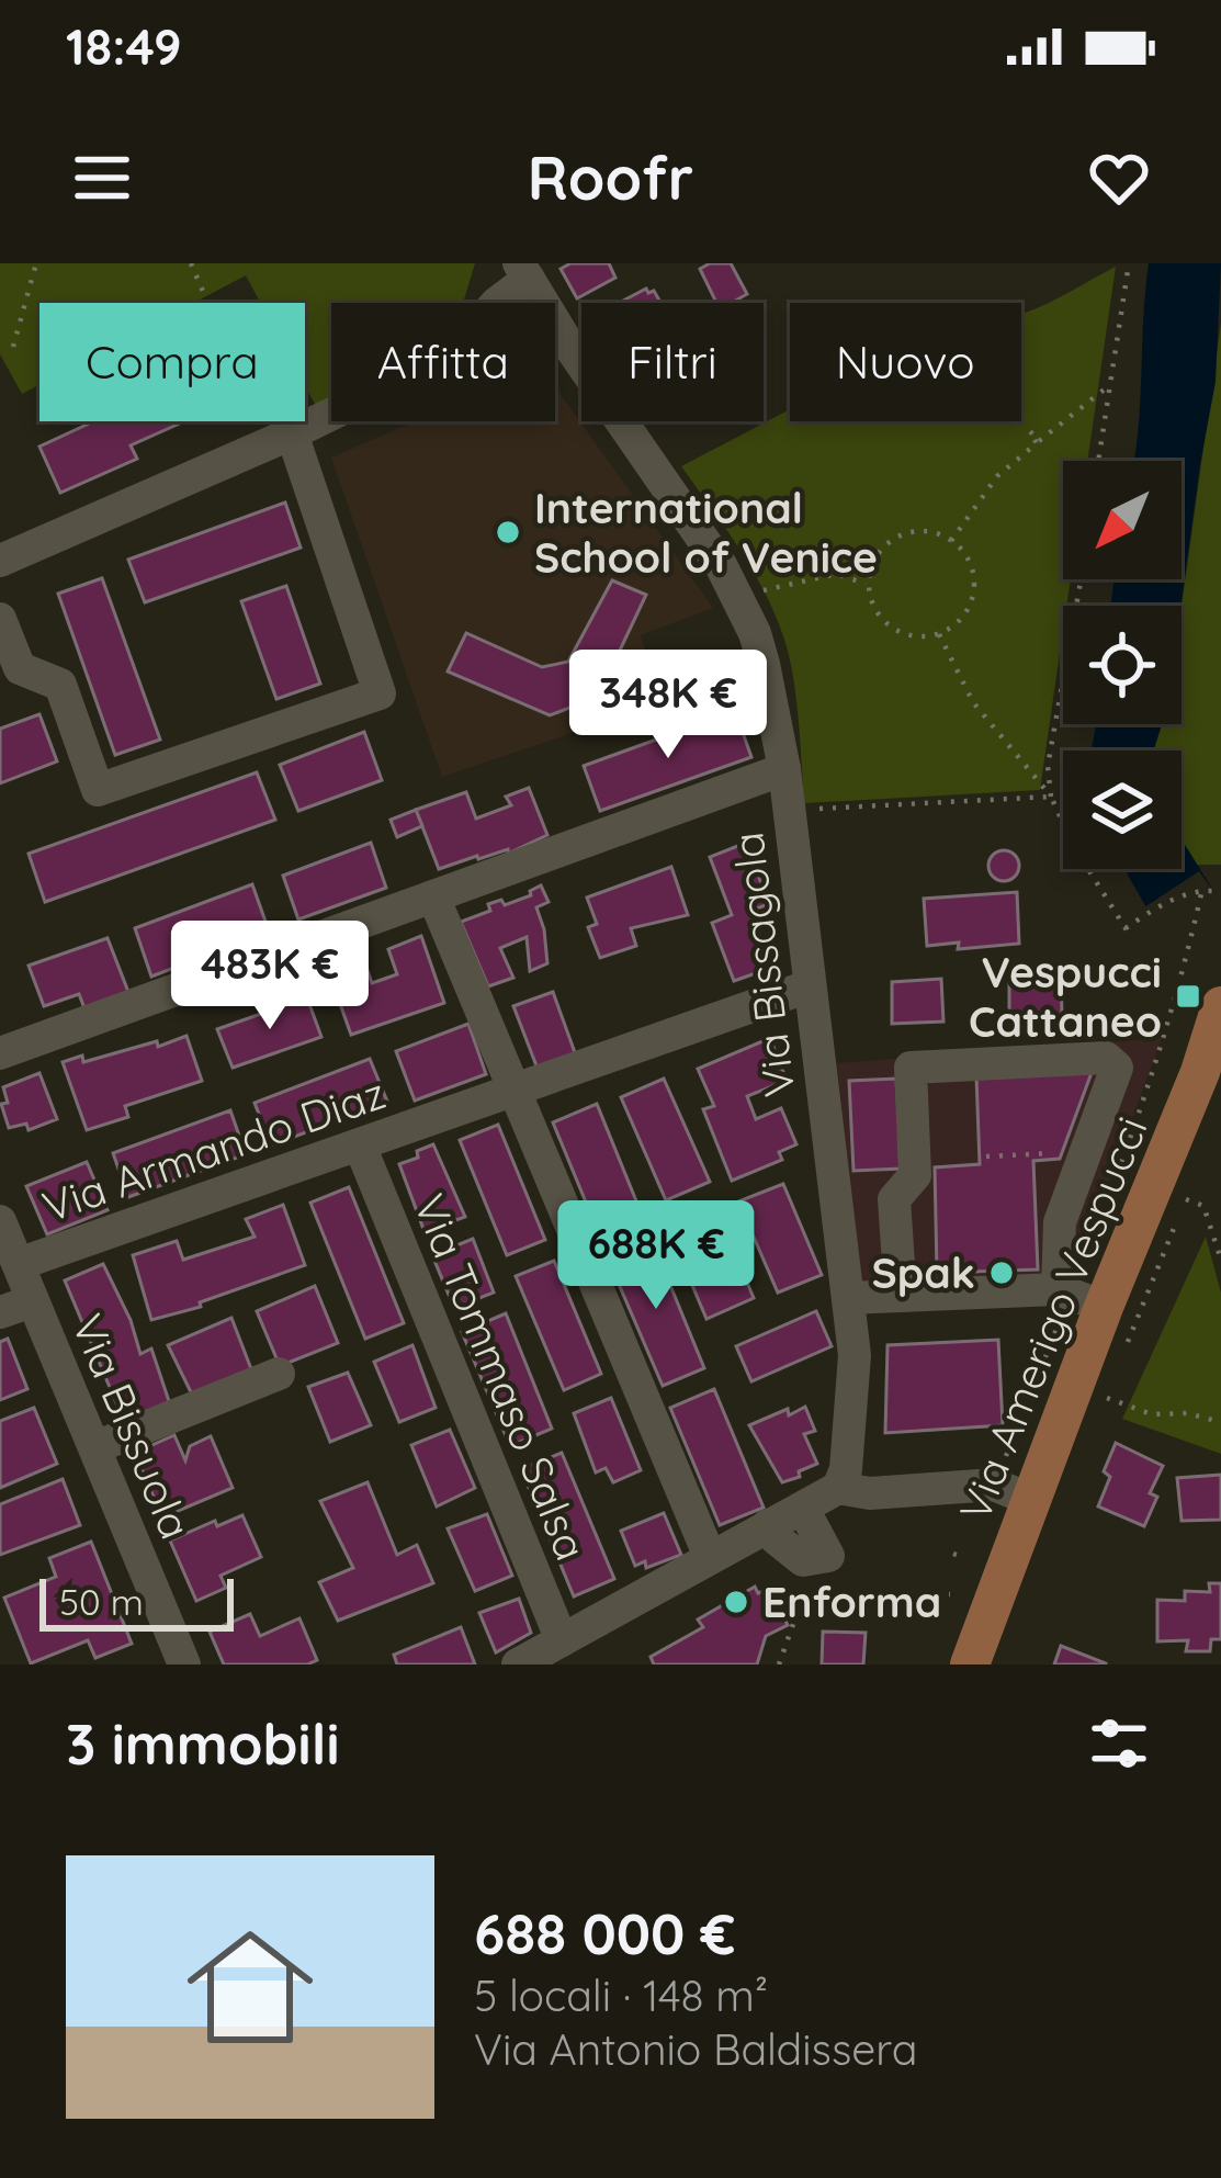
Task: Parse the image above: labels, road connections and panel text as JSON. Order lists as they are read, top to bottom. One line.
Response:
{"streets":{"main road":["Via Amerigo Vespucci"],"street":["Via Bissagola","Via Armando Diaz","Via Tommaso Salsa","Via Bissuola"]},"crossings":[["Via Bissagola","Via Armando Diaz"],["Via Armando Diaz","Via Tommaso Salsa"],["Via Armando Diaz","Via Bissuola"]],"places":{"other":["International School of Venice","Spak","Enforma"],"transit":["Vespucci Cattaneo"]},"scale_bar":"50 m","north":"bottom left","page":{"status":"18:49","header":"Roofr","chip":["Compra","Affitta","Filtri","Nuovo"],"price":["348K €","483K €","688K €"],"scale":"50 m","heading":"3 immobili","list":[{"name":"688 000 €","note":"5 locali · 148 m² · Via Antonio Baldissera"}]}}
